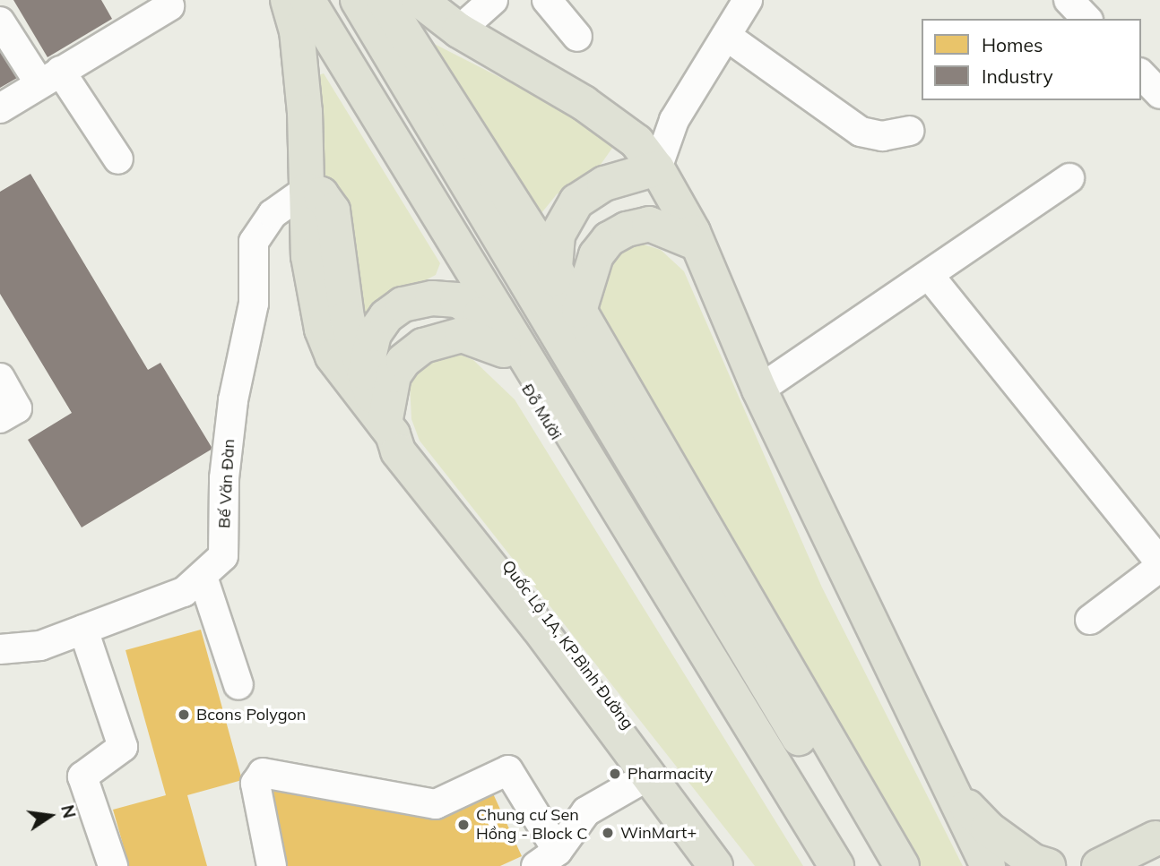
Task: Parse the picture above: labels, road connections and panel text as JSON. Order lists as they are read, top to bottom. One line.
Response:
{"streets":{"highway":["Đỗ Mười","Quốc Lộ 1A, KP.Bình Đường"],"street":["Bế Văn Đàn"]},"places":["Bcons Polygon","Pharmacity","Chung cư Sen Hồng - Block C","WinMart+"],"legend":["Homes","Industry"],"north":"right"}
